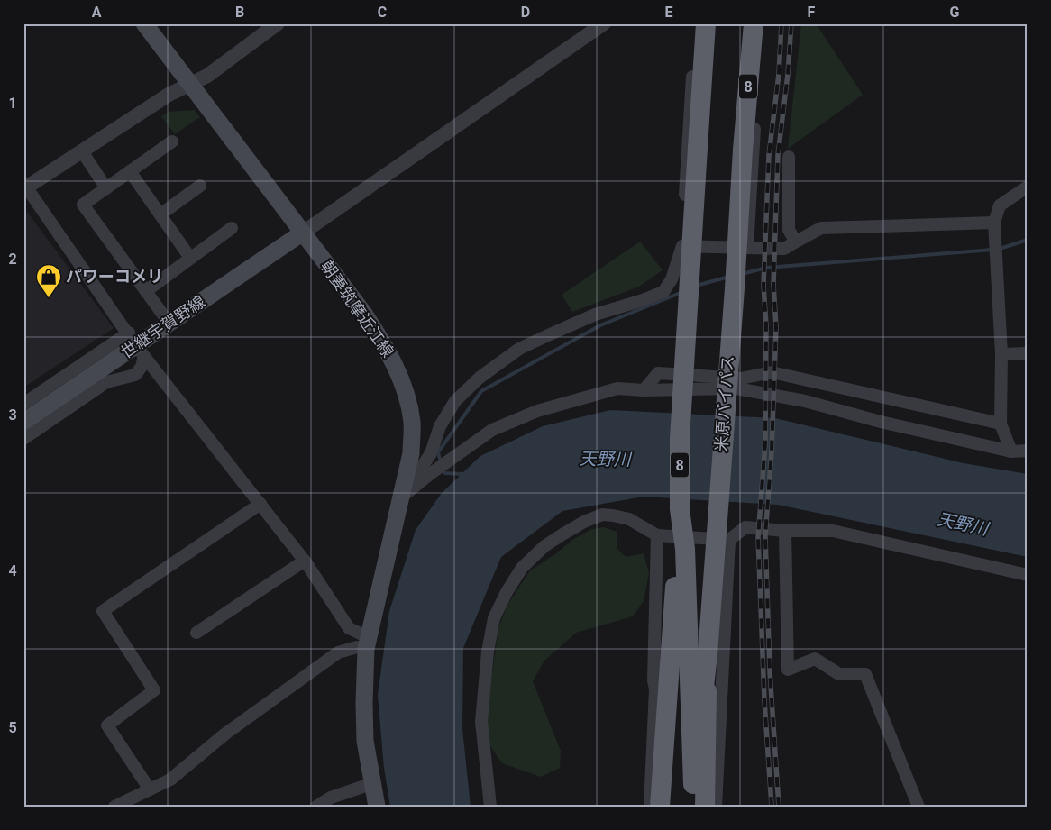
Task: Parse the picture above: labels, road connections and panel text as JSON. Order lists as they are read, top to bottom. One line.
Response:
{"streets":{"highway":["8","米原バイパス"],"main road":["朝妻筑摩近江線","世継宇賀野線"]},"crossings":[["朝妻筑摩近江線","世継宇賀野線"]],"water":["天野川"],"places":{"shop":["パワーコメリ"]},"grid":{"columns":["A","B","C","D","E","F","G"],"rows":["1","2","3","4","5"]}}
